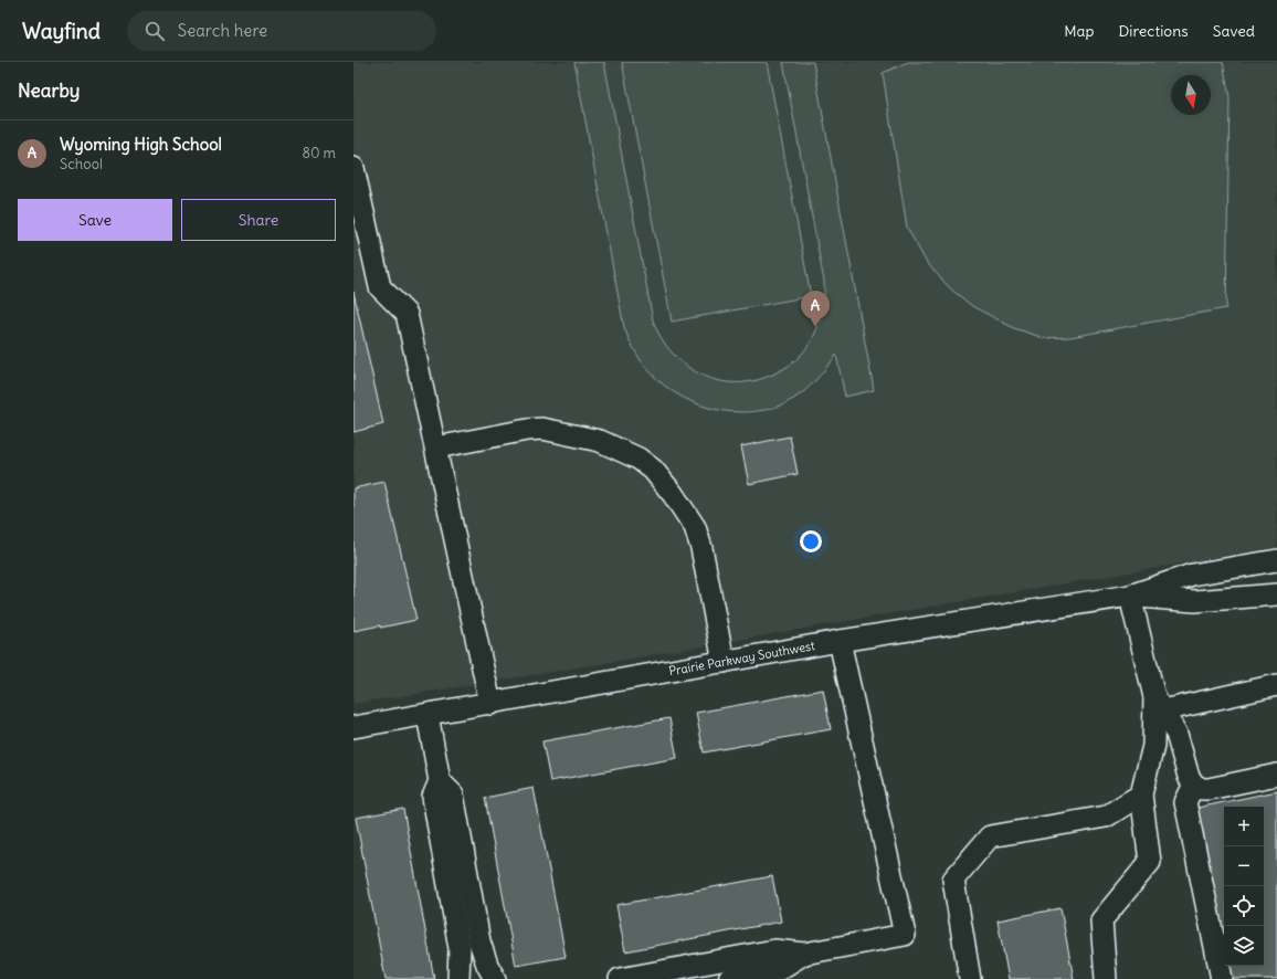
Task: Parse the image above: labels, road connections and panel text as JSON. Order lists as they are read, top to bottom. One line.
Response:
{"streets":{"street":["Prairie Parkway Southwest"]},"north":"bottom","page":{"header":"Wayfind","search":"Search here","nav":["Map","Directions","Saved"],"heading":"Nearby","list":[{"mark":"A","name":"Wyoming High School","note":"School","value":"80 m"}],"buttons":["Save","Share"],"pins":"A","map_buttons":["+","−"]}}
